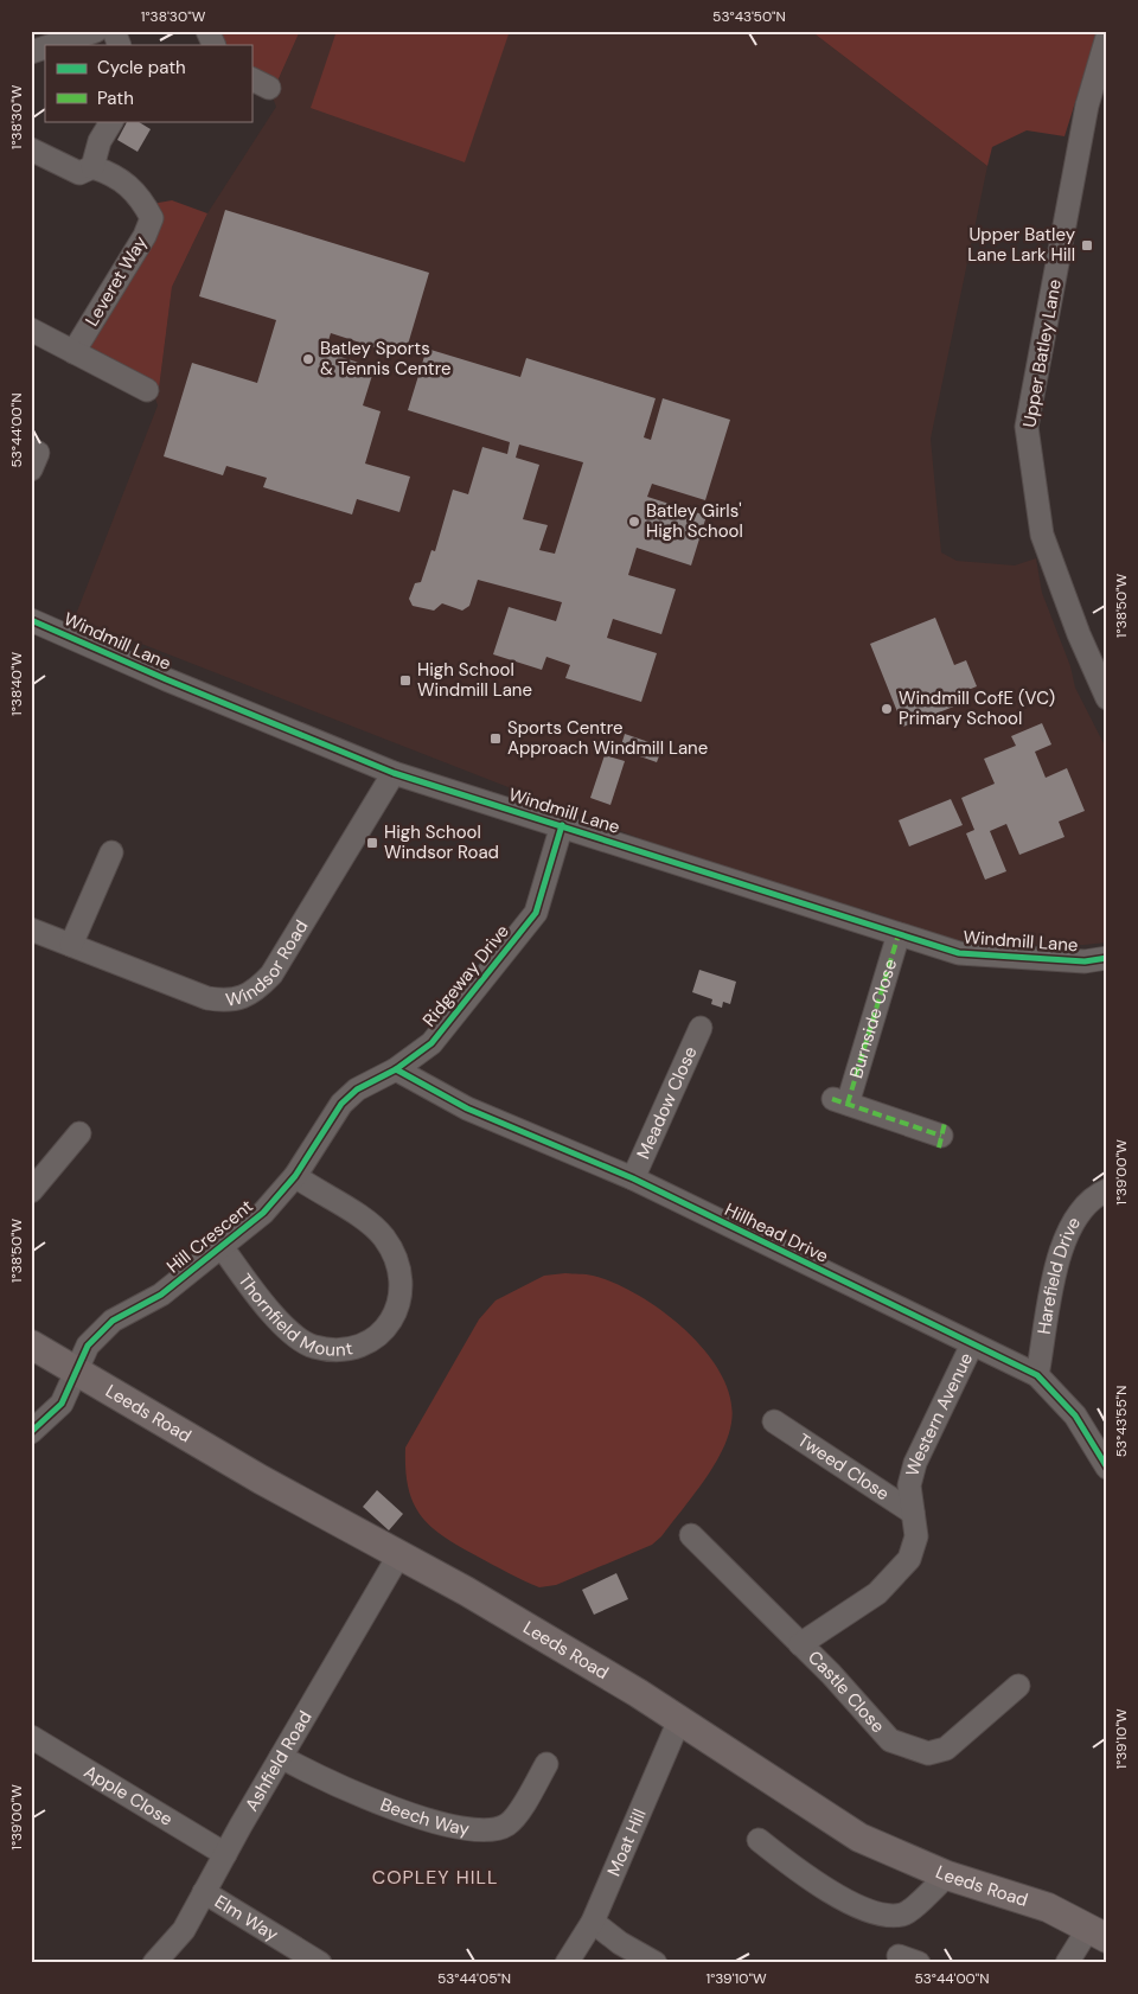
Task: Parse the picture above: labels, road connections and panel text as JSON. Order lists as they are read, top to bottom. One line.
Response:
{"streets":{"main road":["Leeds Road"],"street":["Leveret Way","Upper Batley Lane","Windmill Lane","Windsor Road","Ridgeway Drive","Burnside Close","Meadow Close","Hillhead Drive","Hill Crescent","Harefield Drive","Thornfield Mount","Western Avenue","Tweed Close","Castle Close","Ashfield Road","Apple Close","Beech Way","Moat Hill","Elm Way"]},"crossings":[["Windmill Lane","Windsor Road"],["Windmill Lane","Ridgeway Drive"],["Windmill Lane","Burnside Close"],["Ridgeway Drive","Hillhead Drive"],["Ridgeway Drive","Hill Crescent"],["Meadow Close","Hillhead Drive"],["Hillhead Drive","Harefield Drive"],["Hillhead Drive","Western Avenue"],["Hill Crescent","Thornfield Mount"],["Hill Crescent","Leeds Road"],["Leeds Road","Ashfield Road"],["Leeds Road","Moat Hill"],["Western Avenue","Tweed Close"],["Western Avenue","Castle Close"],["Ashfield Road","Apple Close"],["Ashfield Road","Beech Way"],["Ashfield Road","Elm Way"]],"districts":["COPLEY HILL"],"places":{"transit":["Upper Batley Lane Lark Hill","High School Windmill Lane","Sports Centre Approach Windmill Lane","High School Windsor Road"],"other":["Batley Sports & Tennis Centre","Batley Girls' High School","Windmill CofE (VC) Primary School"]},"legend":["Cycle path","Path"],"coordinates":["1°38'30\"W","53°43'50\"N","53°44'00\"N","1°38'50\"W","1°38'40\"W","1°39'00\"W","53°43'55\"N","1°39'10\"W","53°44'05\"N"]}
